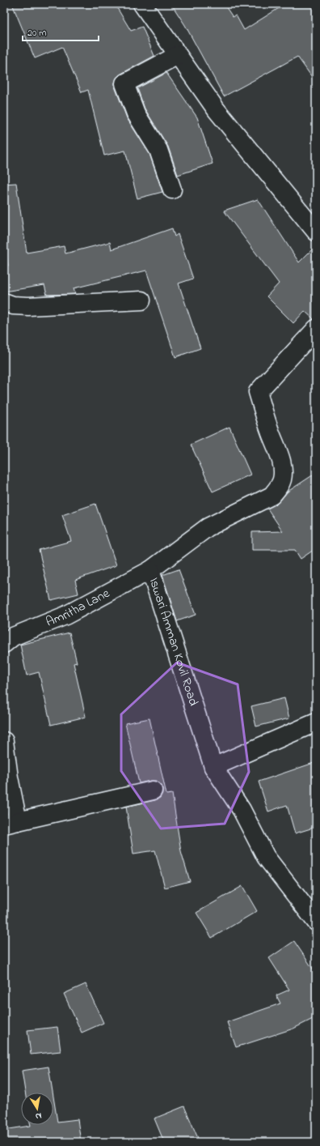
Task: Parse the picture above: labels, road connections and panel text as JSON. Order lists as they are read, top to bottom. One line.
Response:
{"streets":{"street":["Amritha Lane","Iswari Amman Kovil Road"]},"crossings":[["Amritha Lane","Iswari Amman Kovil Road"]],"scale_bar":"20 m","north":"bottom"}
